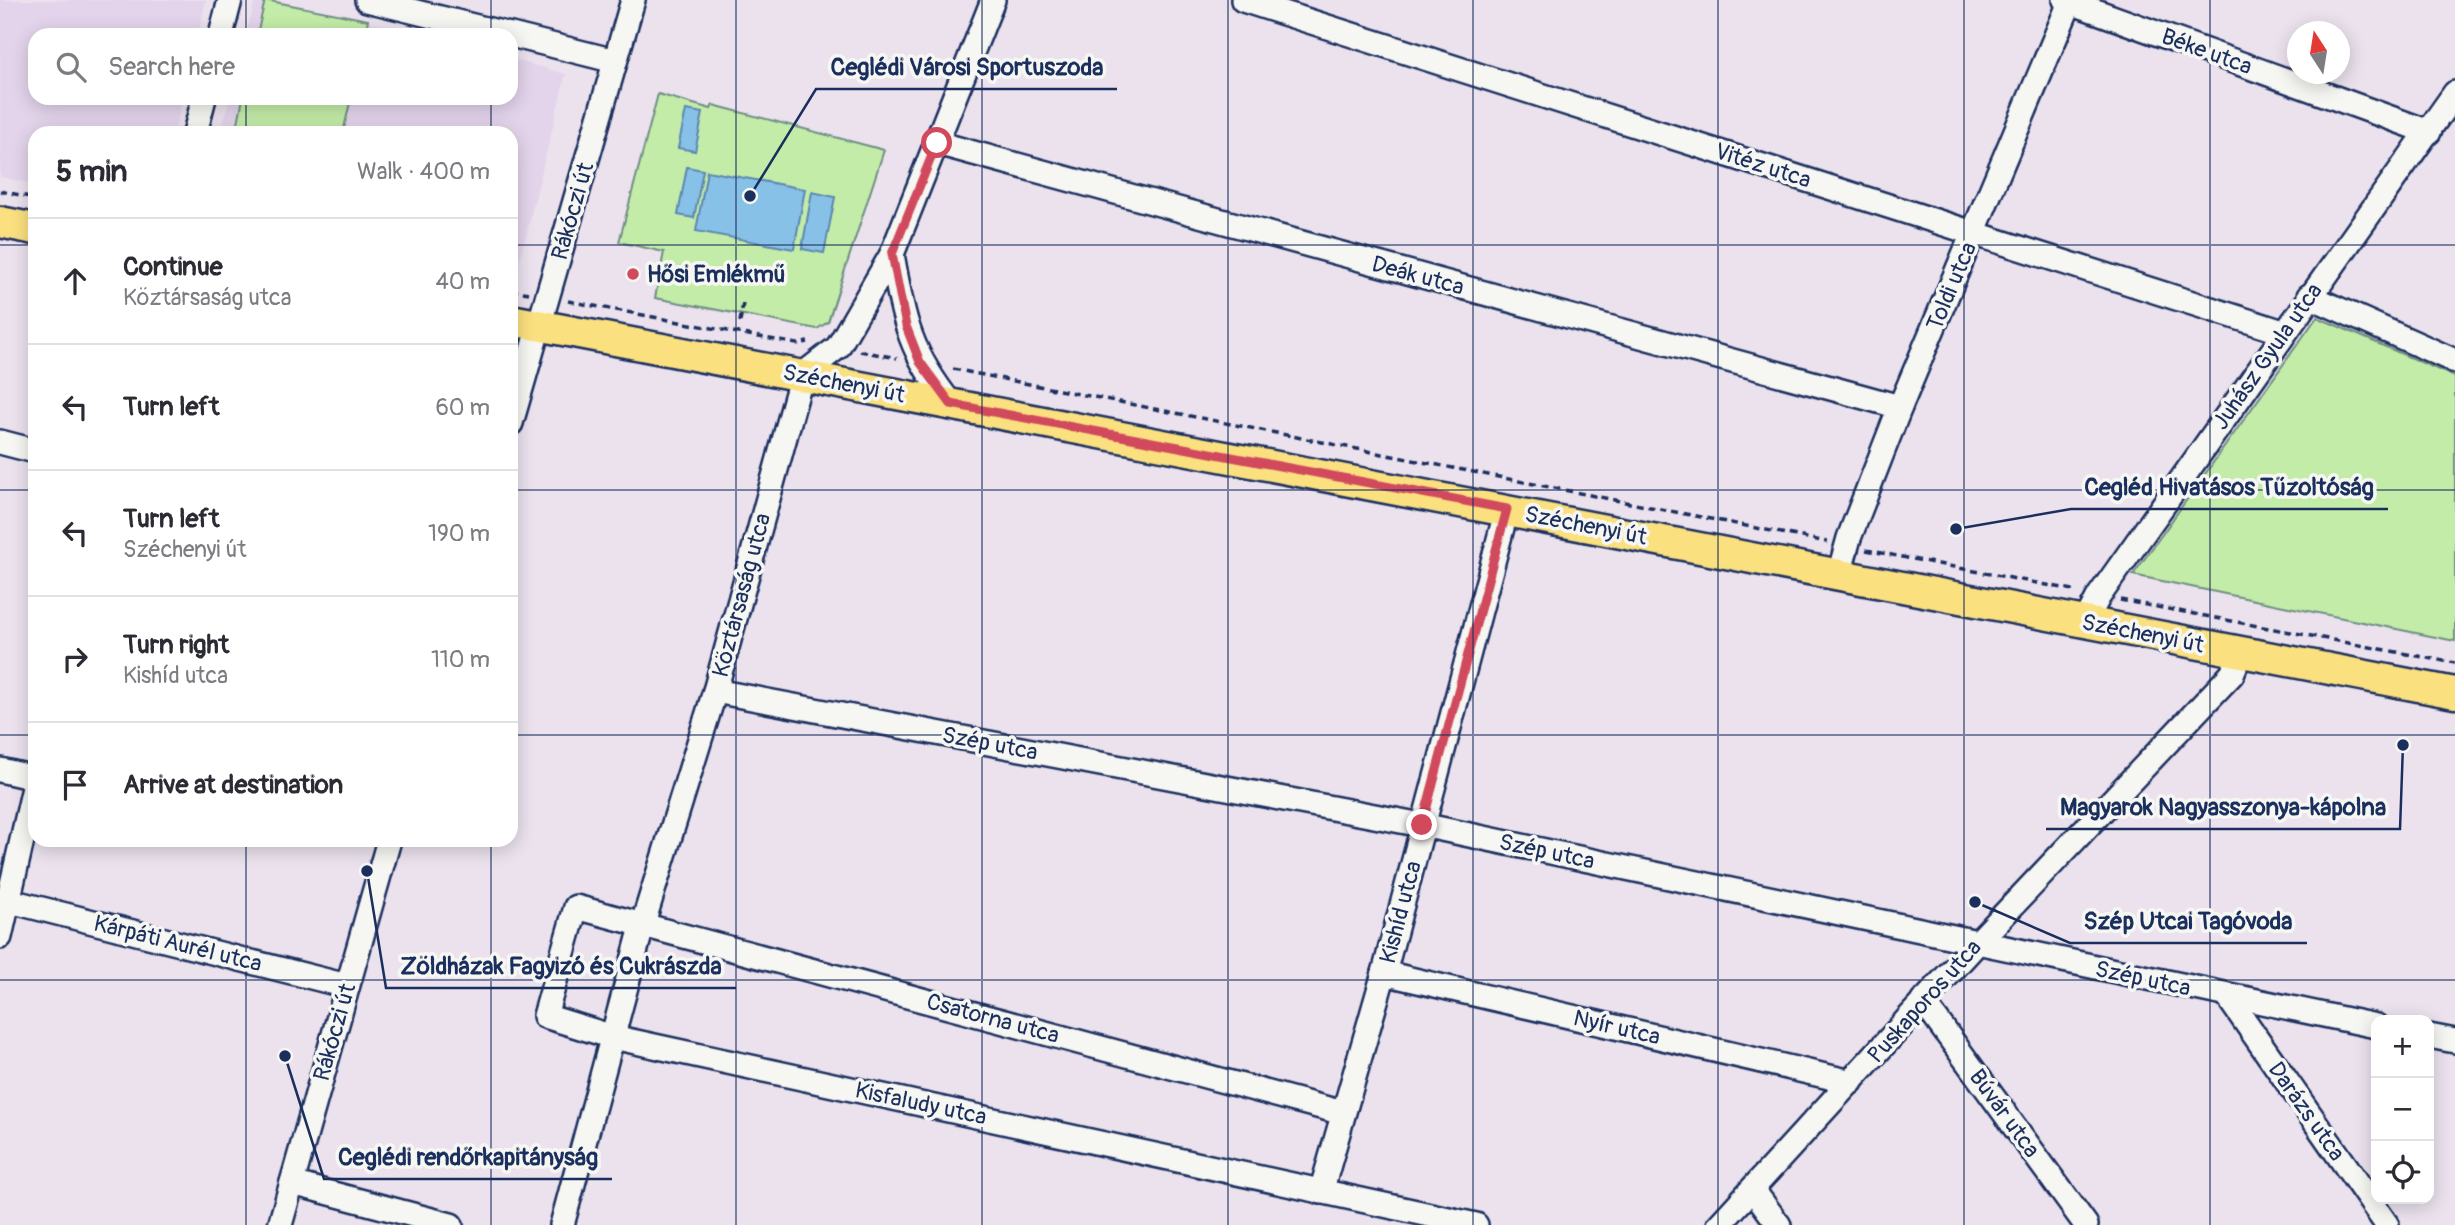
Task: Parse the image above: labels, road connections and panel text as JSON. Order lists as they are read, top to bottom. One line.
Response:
{"streets":{"main road":["Széchenyi út"],"street":["Béke utca","Vitéz utca","Rákóczi út","Deák utca","Toldi utca","Juhász Gyula utca","Köztársaság utca","Szép utca","Kishíd utca","Kárpáti Aurél utca","Puskaporos utca","Csatorna utca","Nyír utca","Kisfaludy utca","Darázs utca","Búvár utca"]},"crossings":[["Béke utca","Toldi utca"],["Béke utca","Juhász Gyula utca"],["Vitéz utca","Toldi utca"],["Vitéz utca","Juhász Gyula utca"],["Rákóczi út","Széchenyi út"],["Rákóczi út","Kárpáti Aurél utca"],["Deák utca","Toldi utca"],["Toldi utca","Széchenyi út"],["Juhász Gyula utca","Széchenyi út"],["Széchenyi út","Köztársaság utca"],["Széchenyi út","Kishíd utca"],["Széchenyi út","Puskaporos utca"],["Köztársaság utca","Szép utca"],["Köztársaság utca","Csatorna utca"],["Köztársaság utca","Kisfaludy utca"],["Szép utca","Kishíd utca"],["Szép utca","Puskaporos utca"],["Szép utca","Darázs utca"],["Kishíd utca","Csatorna utca"],["Kishíd utca","Nyír utca"],["Kishíd utca","Kisfaludy utca"],["Puskaporos utca","Nyír utca"],["Puskaporos utca","Búvár utca"],["Csatorna utca","Kisfaludy utca"]],"places":["Ceglédi Városi Sportuszoda","Hősi Emlékmű","Cegléd Hivatásos Tűzoltóság","Magyarok Nagyasszonya-kápolna","Zöldházak Fagyizó és Cukrászda","Szép Utcai Tagóvoda","Ceglédi rendőrkapitányság"],"north":"top","page":{"search":"Search here","heading":["5 min","Walk · 400 m"],"list":[["Continue","Köztársaság utca","40 m"],["Turn left","60 m"],["Turn left","Széchenyi út","190 m"],["Turn right","Kishíd utca","110 m"],"Arrive at destination"],"map_buttons":["+","−"]}}
